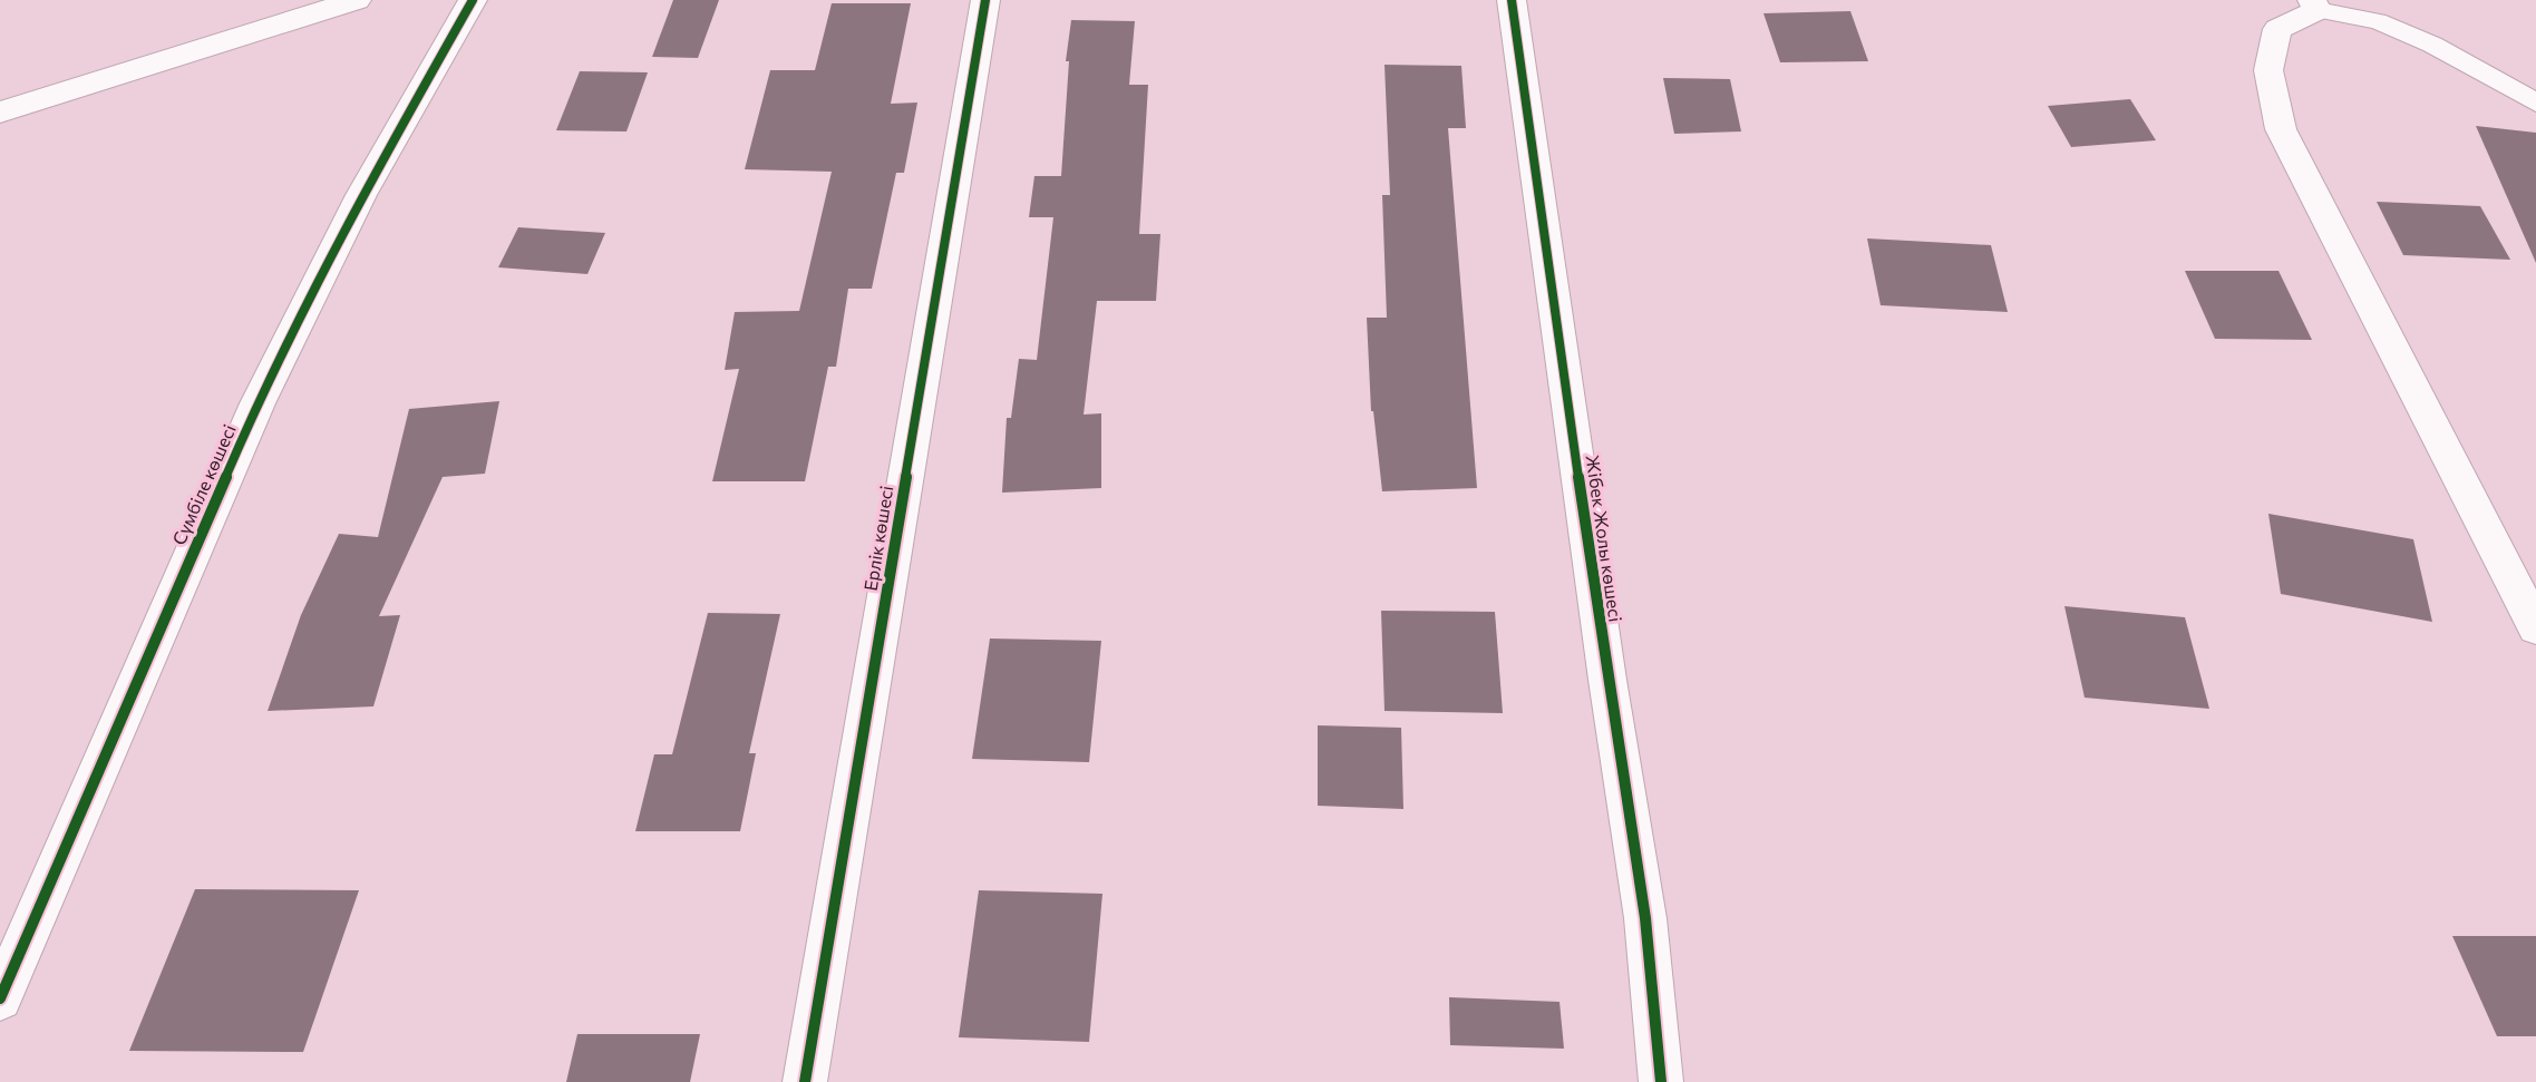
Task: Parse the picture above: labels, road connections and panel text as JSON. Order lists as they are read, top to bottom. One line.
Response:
{"streets":{"street":["Сүмбіле көшесі","Ерлік көшесі","Жібек Жолы көшесі"]}}
